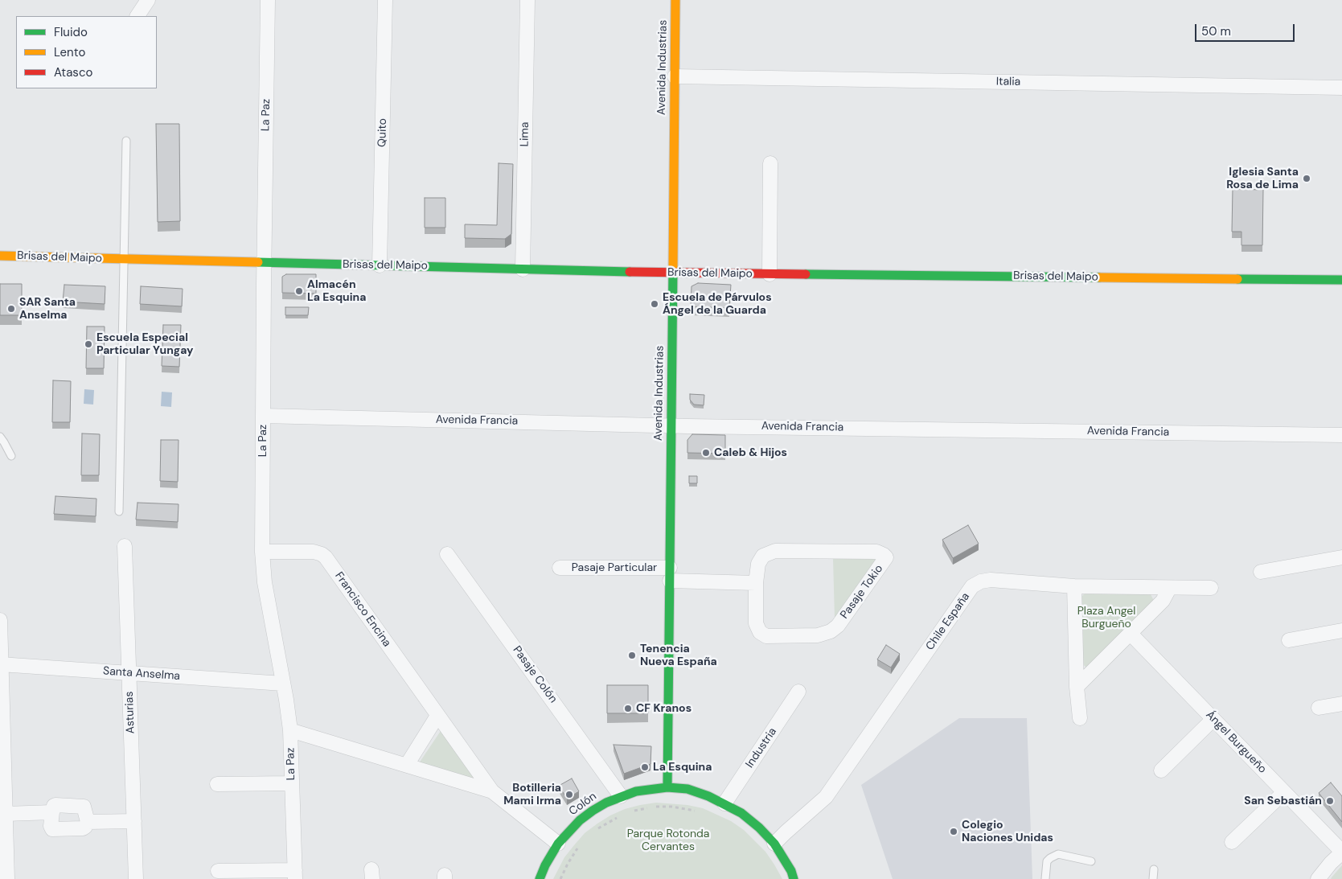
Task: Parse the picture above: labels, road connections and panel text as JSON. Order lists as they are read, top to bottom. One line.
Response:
{"streets":{"street":["Avenida Industrias","Italia","La Paz","Quito","Lima","Brisas del Maipo","Avenida Francia","Pasaje Particular","Pasaje Tokio","Francisco Encina","Chile España","Santa Anselma","Pasaje Colón","Asturias","Ángel Burgueño","Industria","Colón"]},"crossings":[["Avenida Industrias","Italia"],["Avenida Industrias","Brisas del Maipo"],["Avenida Industrias","Avenida Francia"],["Avenida Industrias","Pasaje Particular"],["Avenida Industrias","Colón"],["La Paz","Brisas del Maipo"],["La Paz","Avenida Francia"],["La Paz","Francisco Encina"],["La Paz","Santa Anselma"],["Quito","Brisas del Maipo"],["Lima","Brisas del Maipo"],["Francisco Encina","Colón"],["Santa Anselma","Asturias"],["Pasaje Colón","Colón"]],"parks":["Plaza Angel Burgueño","Parque Rotonda Cervantes"],"places":["Iglesia Santa Rosa de Lima","Almacén La Esquina","Escuela de Párvulos Ángel de la Guarda","SAR Santa Anselma","Escuela Especial Particular Yungay","Caleb & Hijos","Tenencia Nueva España","CF Kranos","La Esquina","Botilleria Mami Irma","San Sebastián","Colegio Naciones Unidas"],"legend":["Fluido","Lento","Atasco"],"scale_bar":"50 m"}
